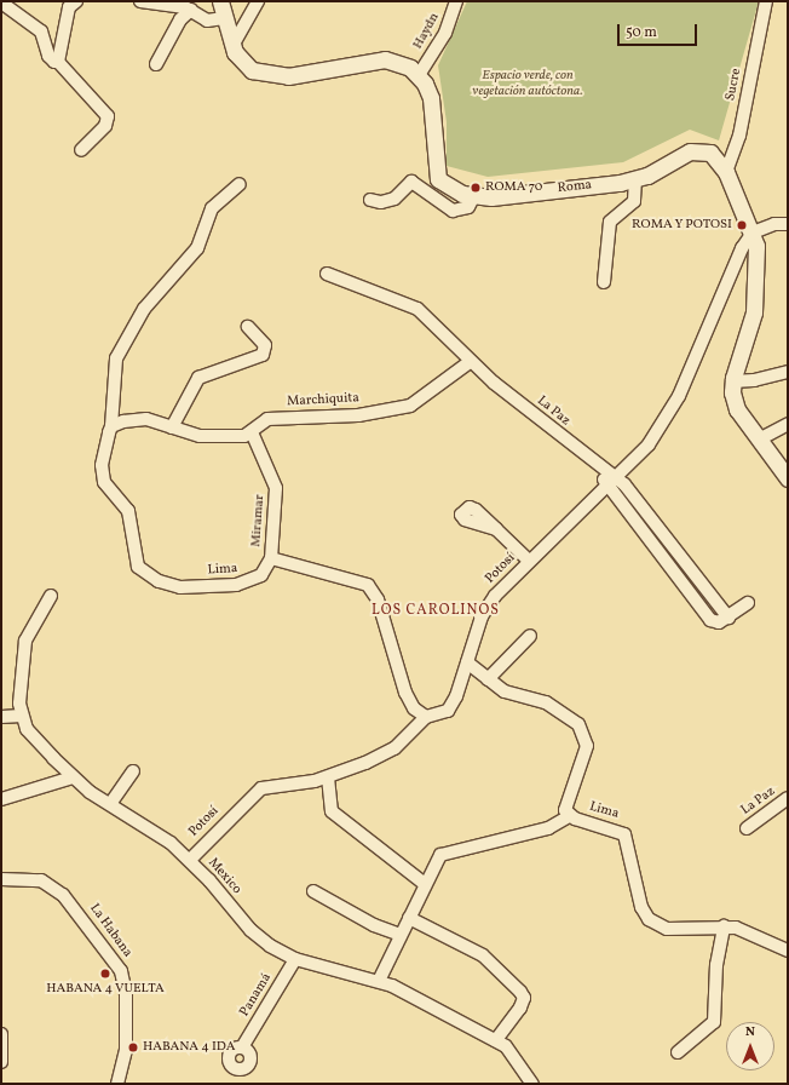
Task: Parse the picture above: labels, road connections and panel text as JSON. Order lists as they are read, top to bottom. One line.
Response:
{"streets":{"main road":["Roma"],"street":["Haydn","Sucre","Marchiquita","La Paz","Miramar","Potosí","Lima","Mexico","La Habana","Panamá"]},"crossings":[["Haydn","Roma"],["Sucre","Roma"],["Roma","Potosí"],["Marchiquita","La Paz"],["Marchiquita","Miramar"],["La Paz","Potosí"],["Miramar","Lima"],["Potosí","Lima"],["Potosí","Mexico"],["Mexico","Panamá"]],"districts":["LOS CAROLINOS"],"parks":["Espacio verde, con vegetación autóctona."],"places":["ROMA 70","ROMA Y POTOSI","HABANA 4 VUELTA","HABANA 4 IDA"],"scale_bar":"50 m","north":"top"}
